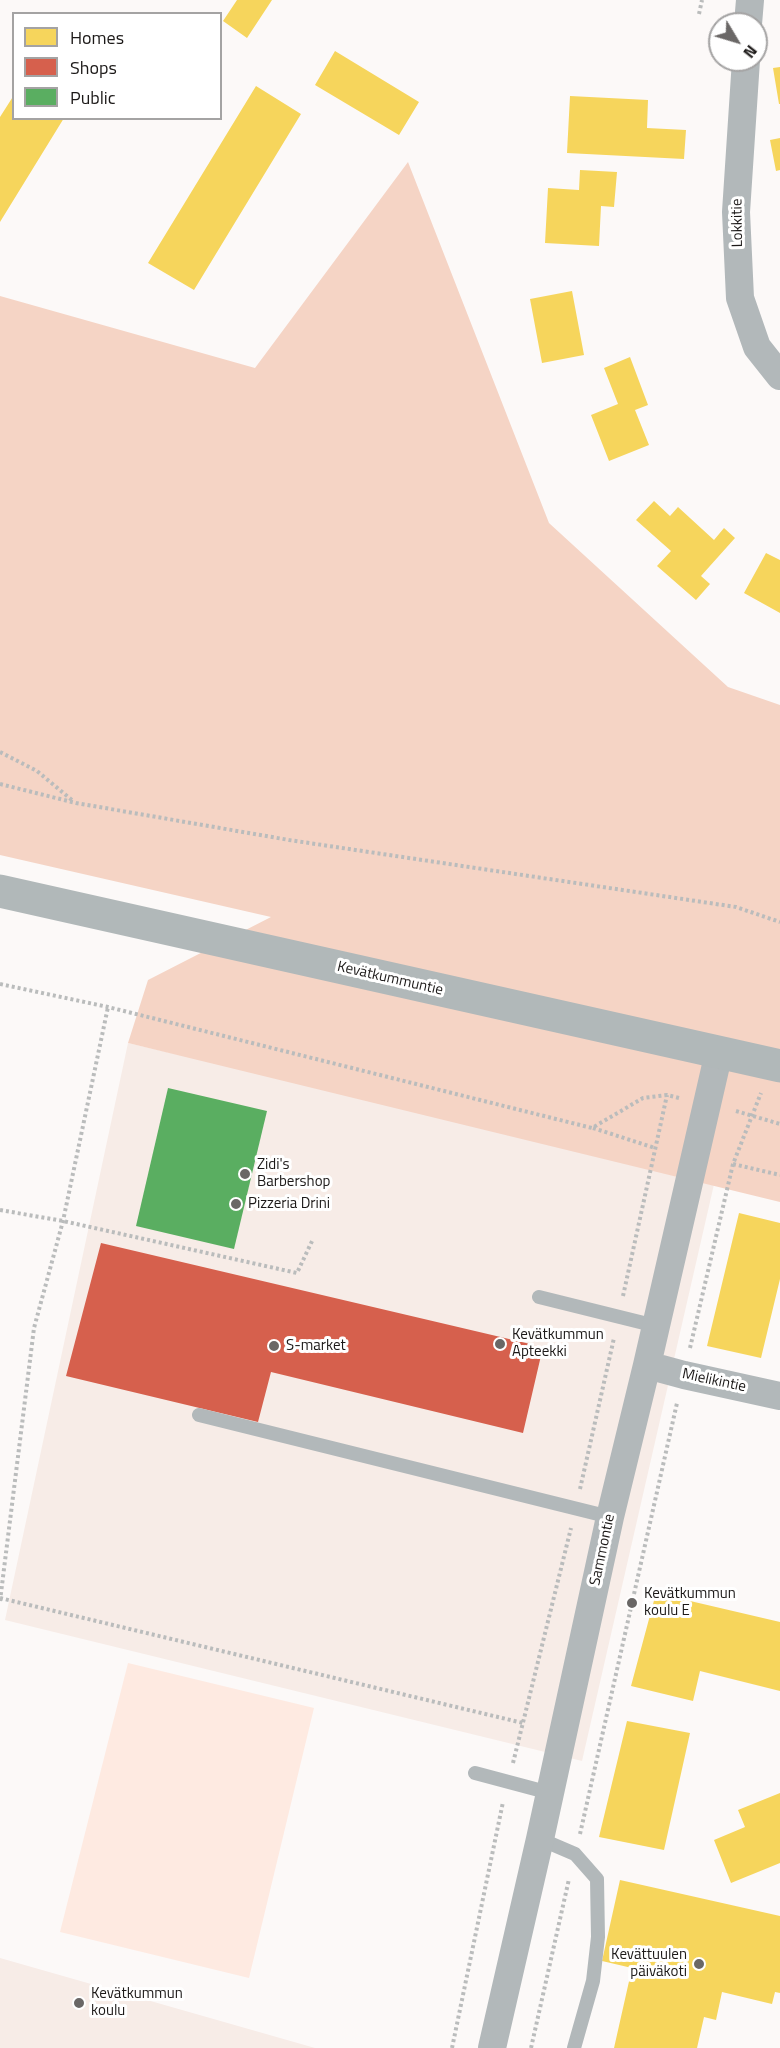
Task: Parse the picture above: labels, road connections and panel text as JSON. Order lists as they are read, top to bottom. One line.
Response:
{"streets":{"street":["Lokkitie","Kevätkummuntie","Mielikintie","Sammontie"]},"crossings":[["Kevätkummuntie","Sammontie"],["Mielikintie","Sammontie"]],"places":["Zidi's Barbershop","Pizzeria Drini","Kevätkummun Apteekki","S-market","Kevätkummun koulu E","Kevättuulen päiväkoti","Kevätkummun koulu"],"legend":["Homes","Shops","Public"],"north":"bottom right"}
